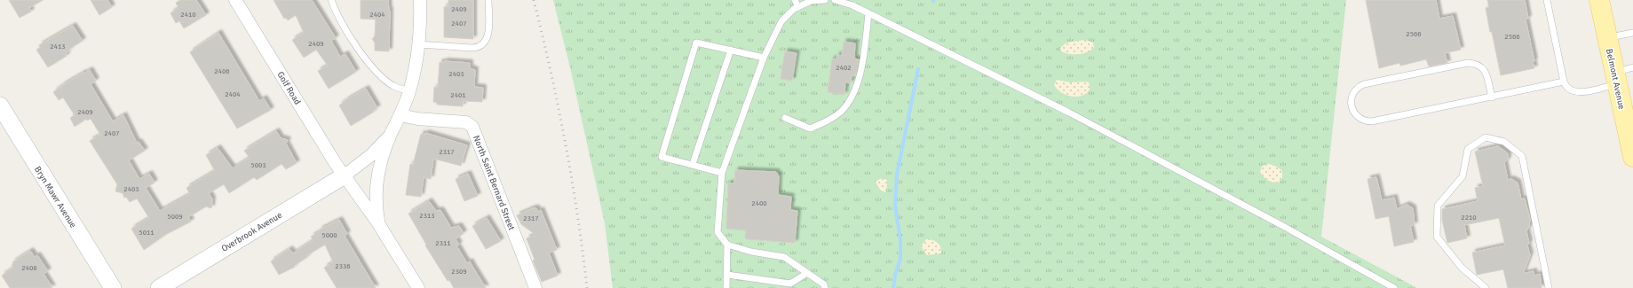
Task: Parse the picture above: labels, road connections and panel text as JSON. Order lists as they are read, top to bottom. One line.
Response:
{"streets":{"main road":["Belmont Avenue"],"street":["Golf Road","North Saint Bernard Street","Bryn Mawr Avenue","Overbrook Avenue"]},"crossings":[["Golf Road","Overbrook Avenue"]],"house_numbers":["2409","2410","2404","2407","2566","2566","2409","2413","2402","2406","2403","2404","2401","2409","2407","2317","5003","2403","2400","2313","5009","2210","2317","5011","5000","2311","2336","2408","2309"]}
